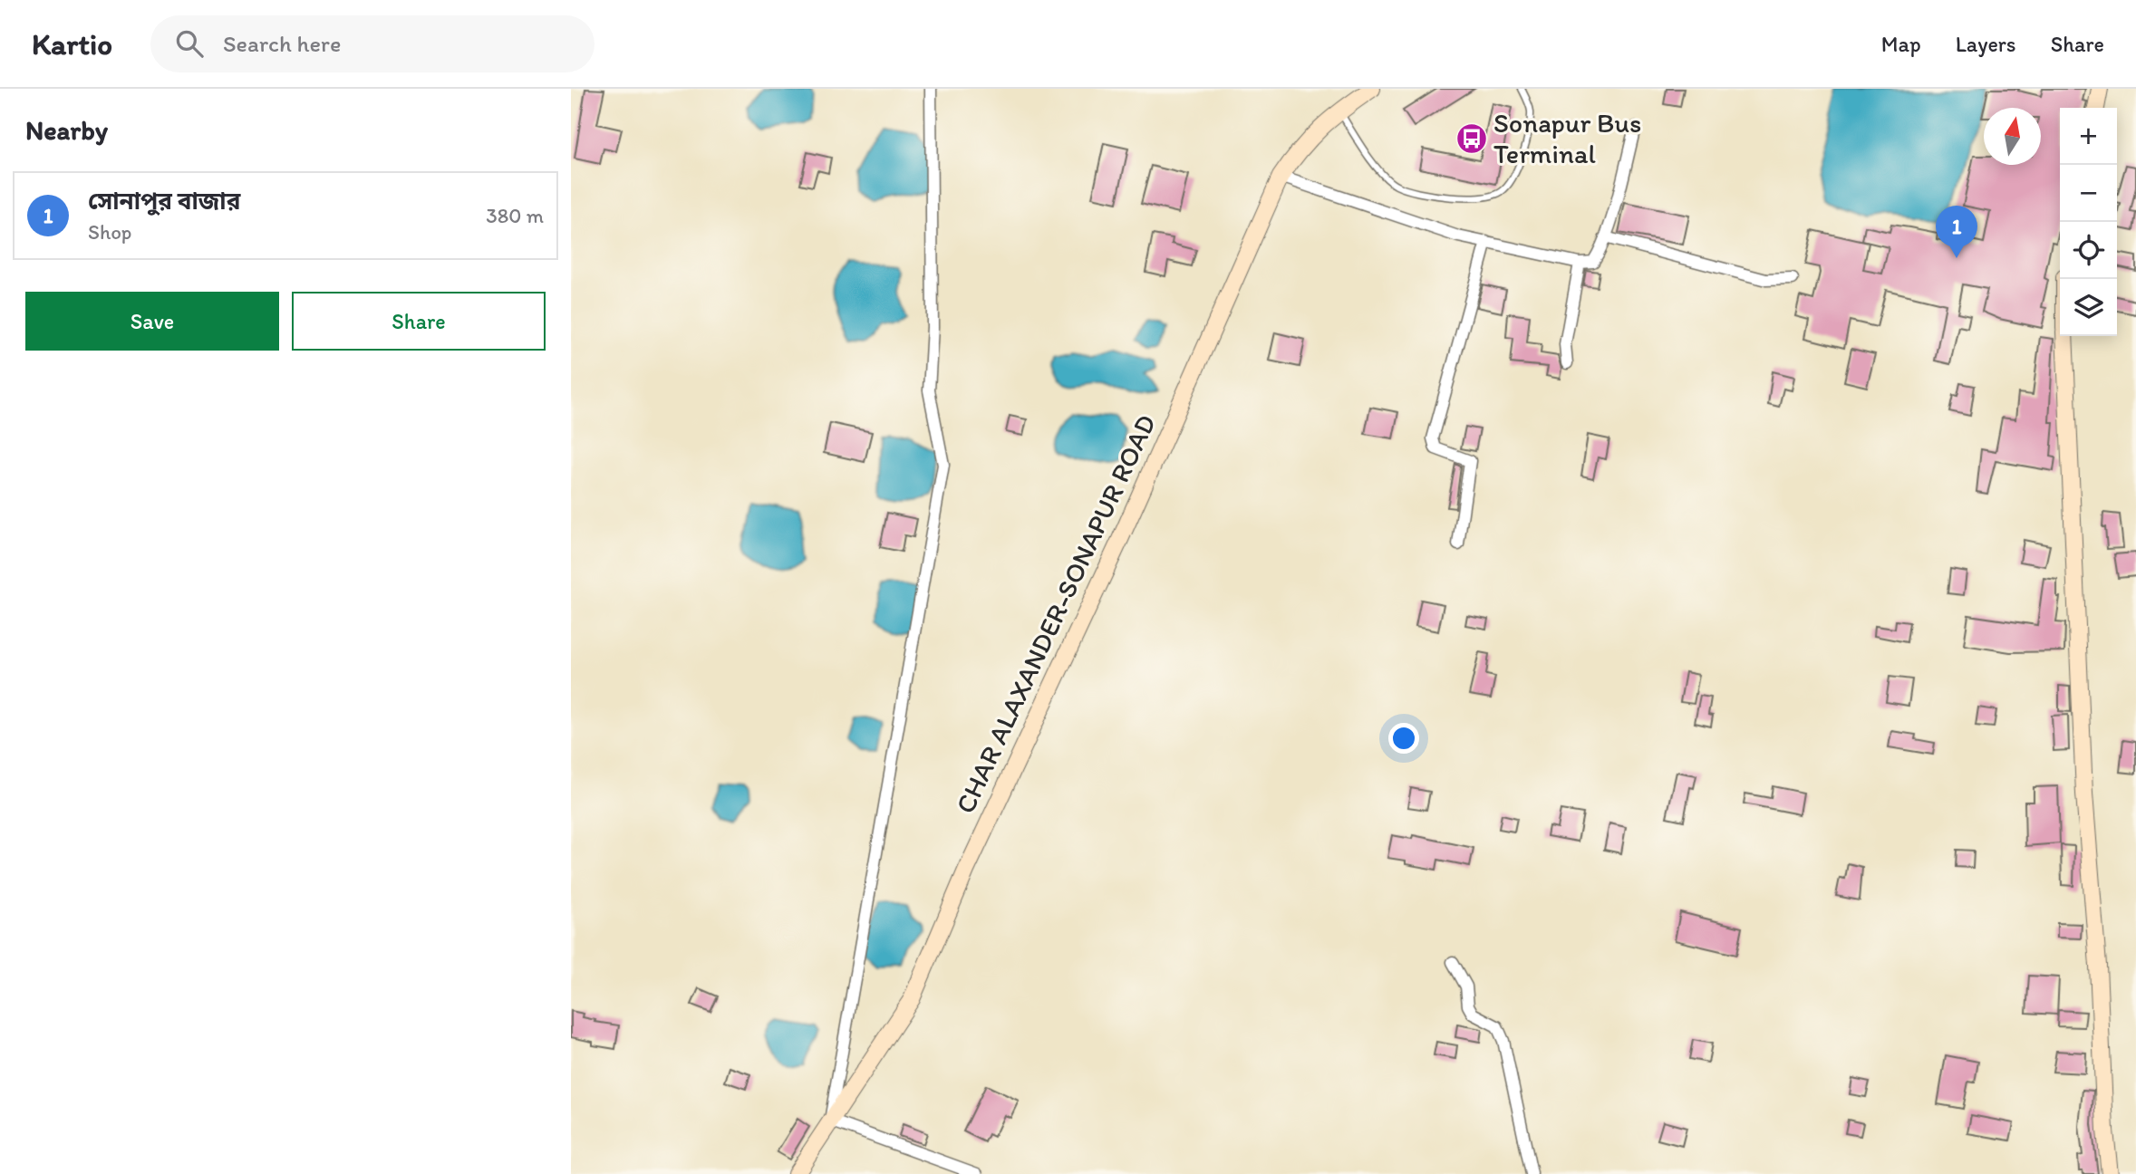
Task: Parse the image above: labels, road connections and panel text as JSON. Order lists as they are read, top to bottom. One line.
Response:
{"streets":{"main road":["CHAR ALAXANDER-SONAPUR ROAD"]},"places":{"bus stop":["Sonapur Bus Terminal"]},"north":"top","page":{"header":"Kartio","search":"Search here","nav":["Map","Layers","Share"],"heading":"Nearby","map_buttons":["+","−"],"list":[{"mark":"1","name":"সোনাপুর বাজার","note":"Shop","value":"380 m"}],"pins":"1","buttons":["Save","Share"]}}
